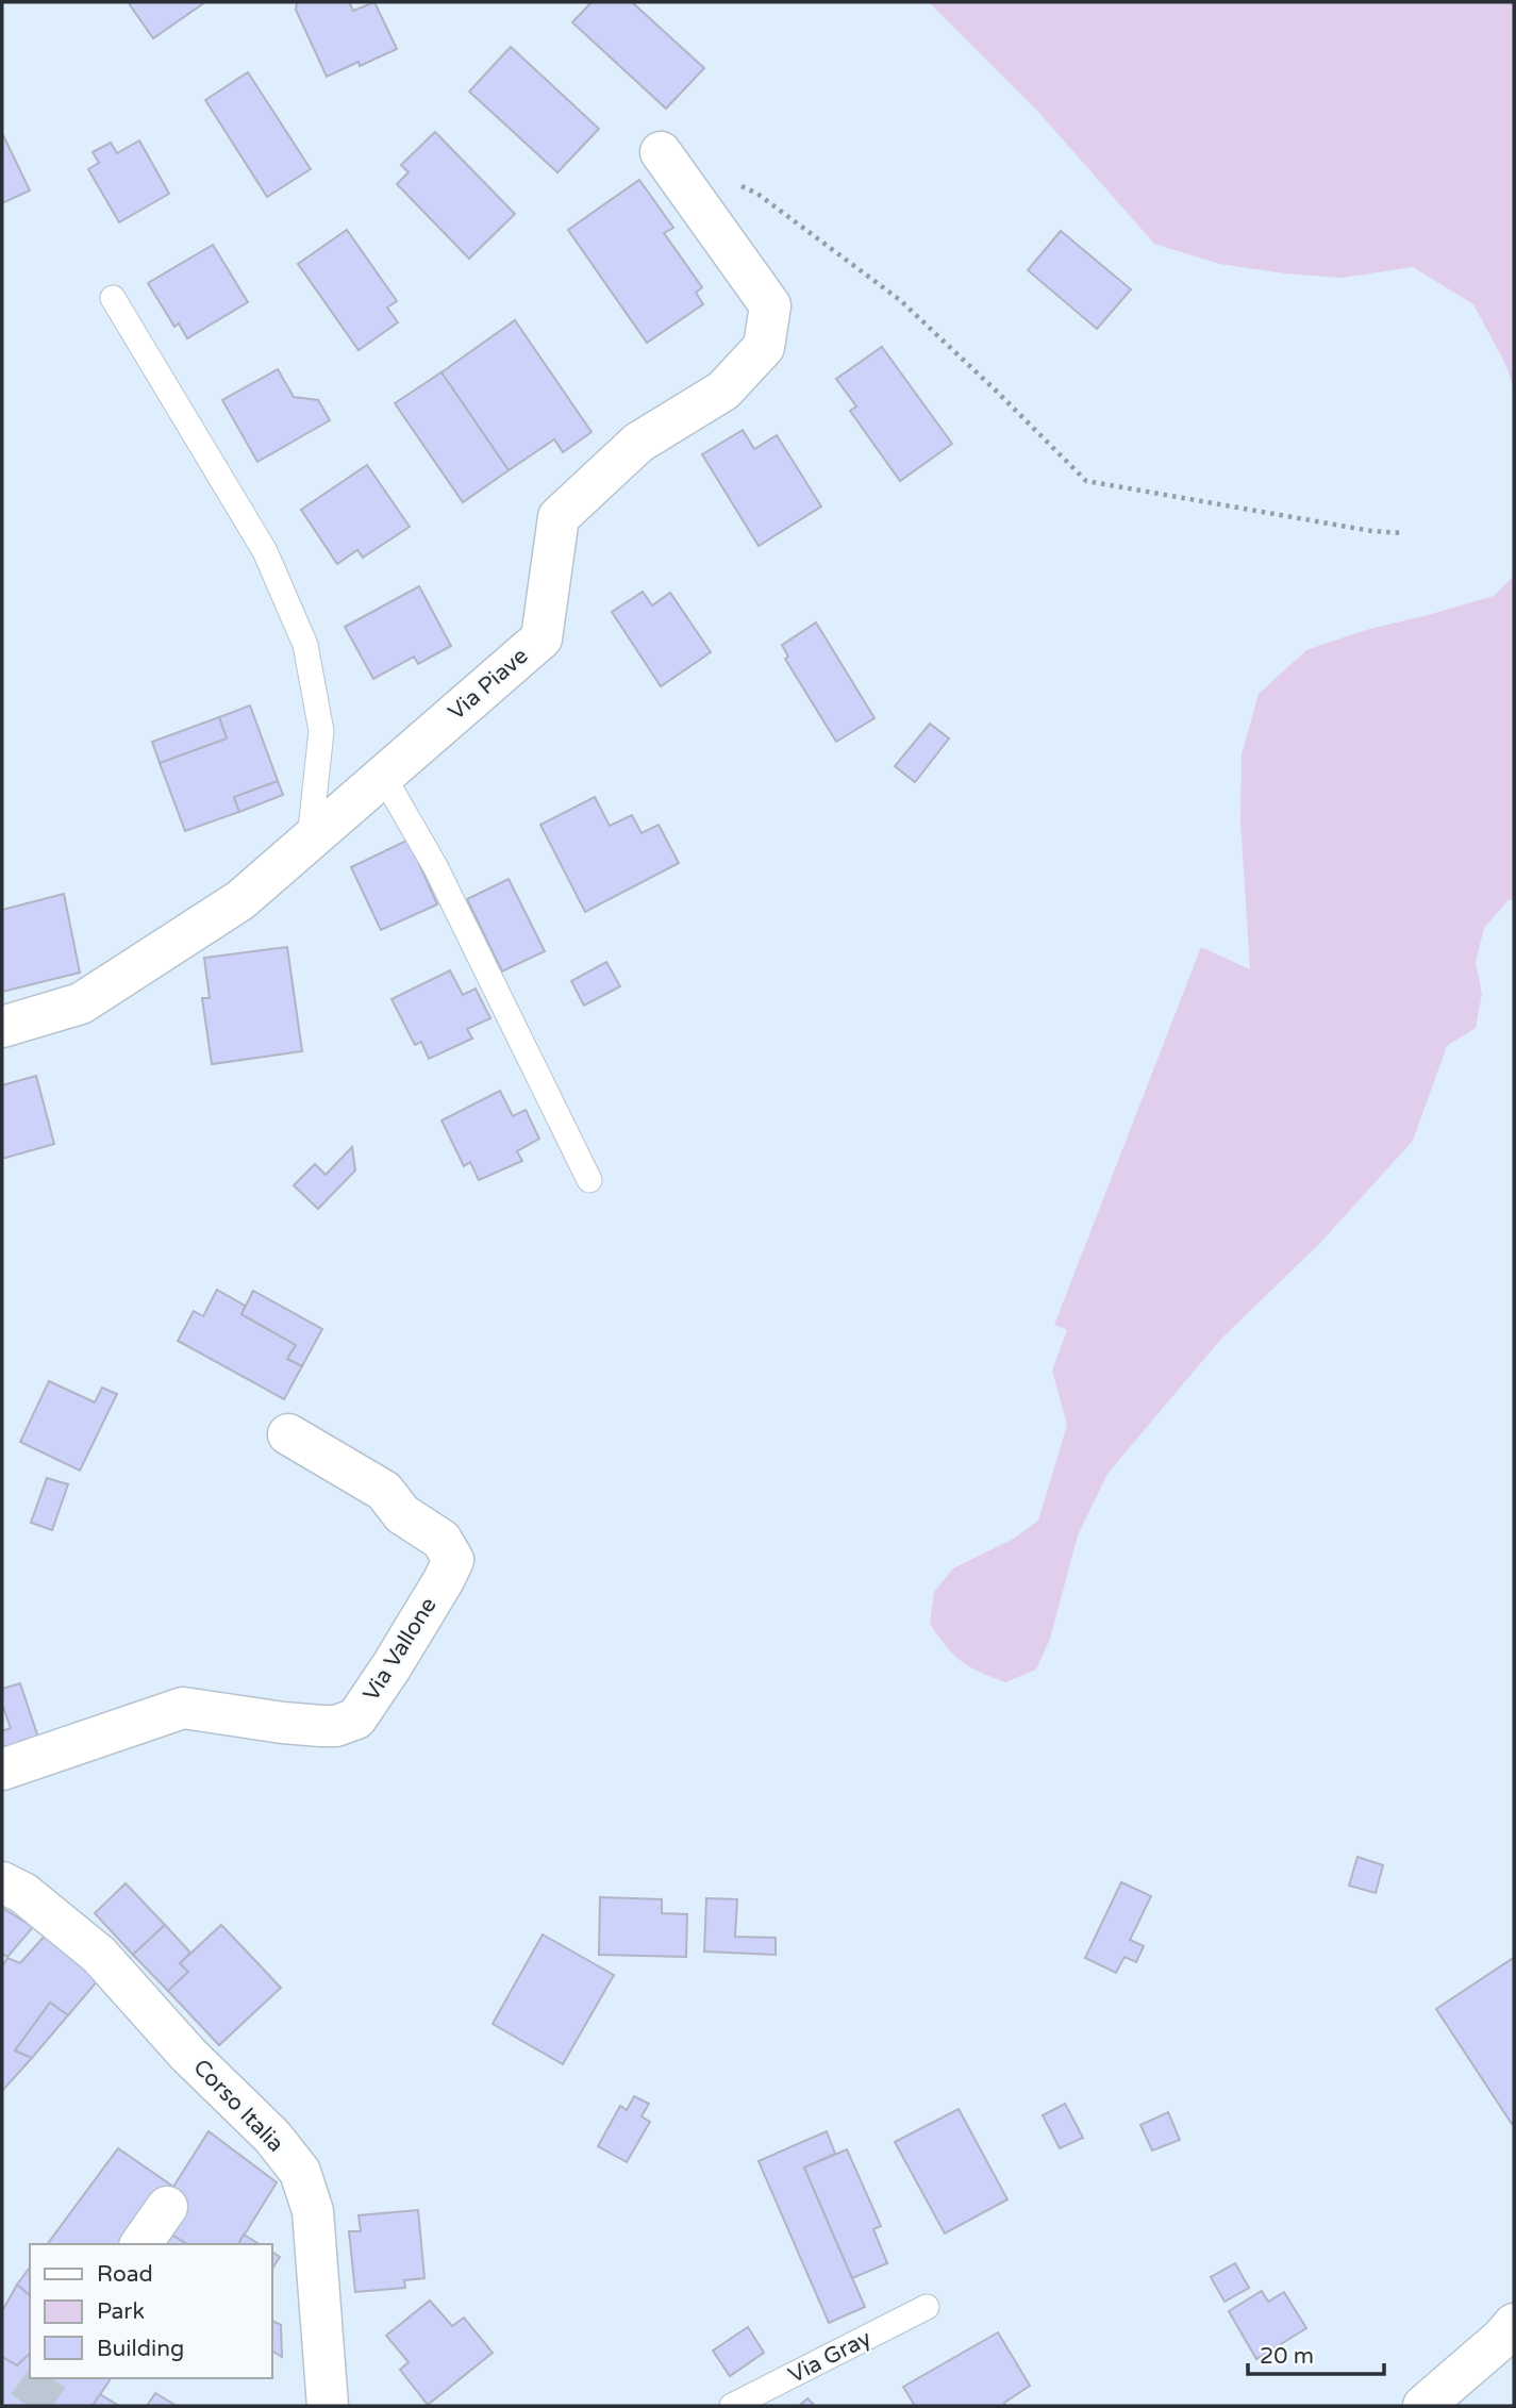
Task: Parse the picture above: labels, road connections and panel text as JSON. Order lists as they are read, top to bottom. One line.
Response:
{"streets":{"street":["Via Piave","Via Vallone","Corso Italia"],"lane":["Via Gray"]},"legend":["Road","Park","Building"],"scale_bar":"20 m"}
